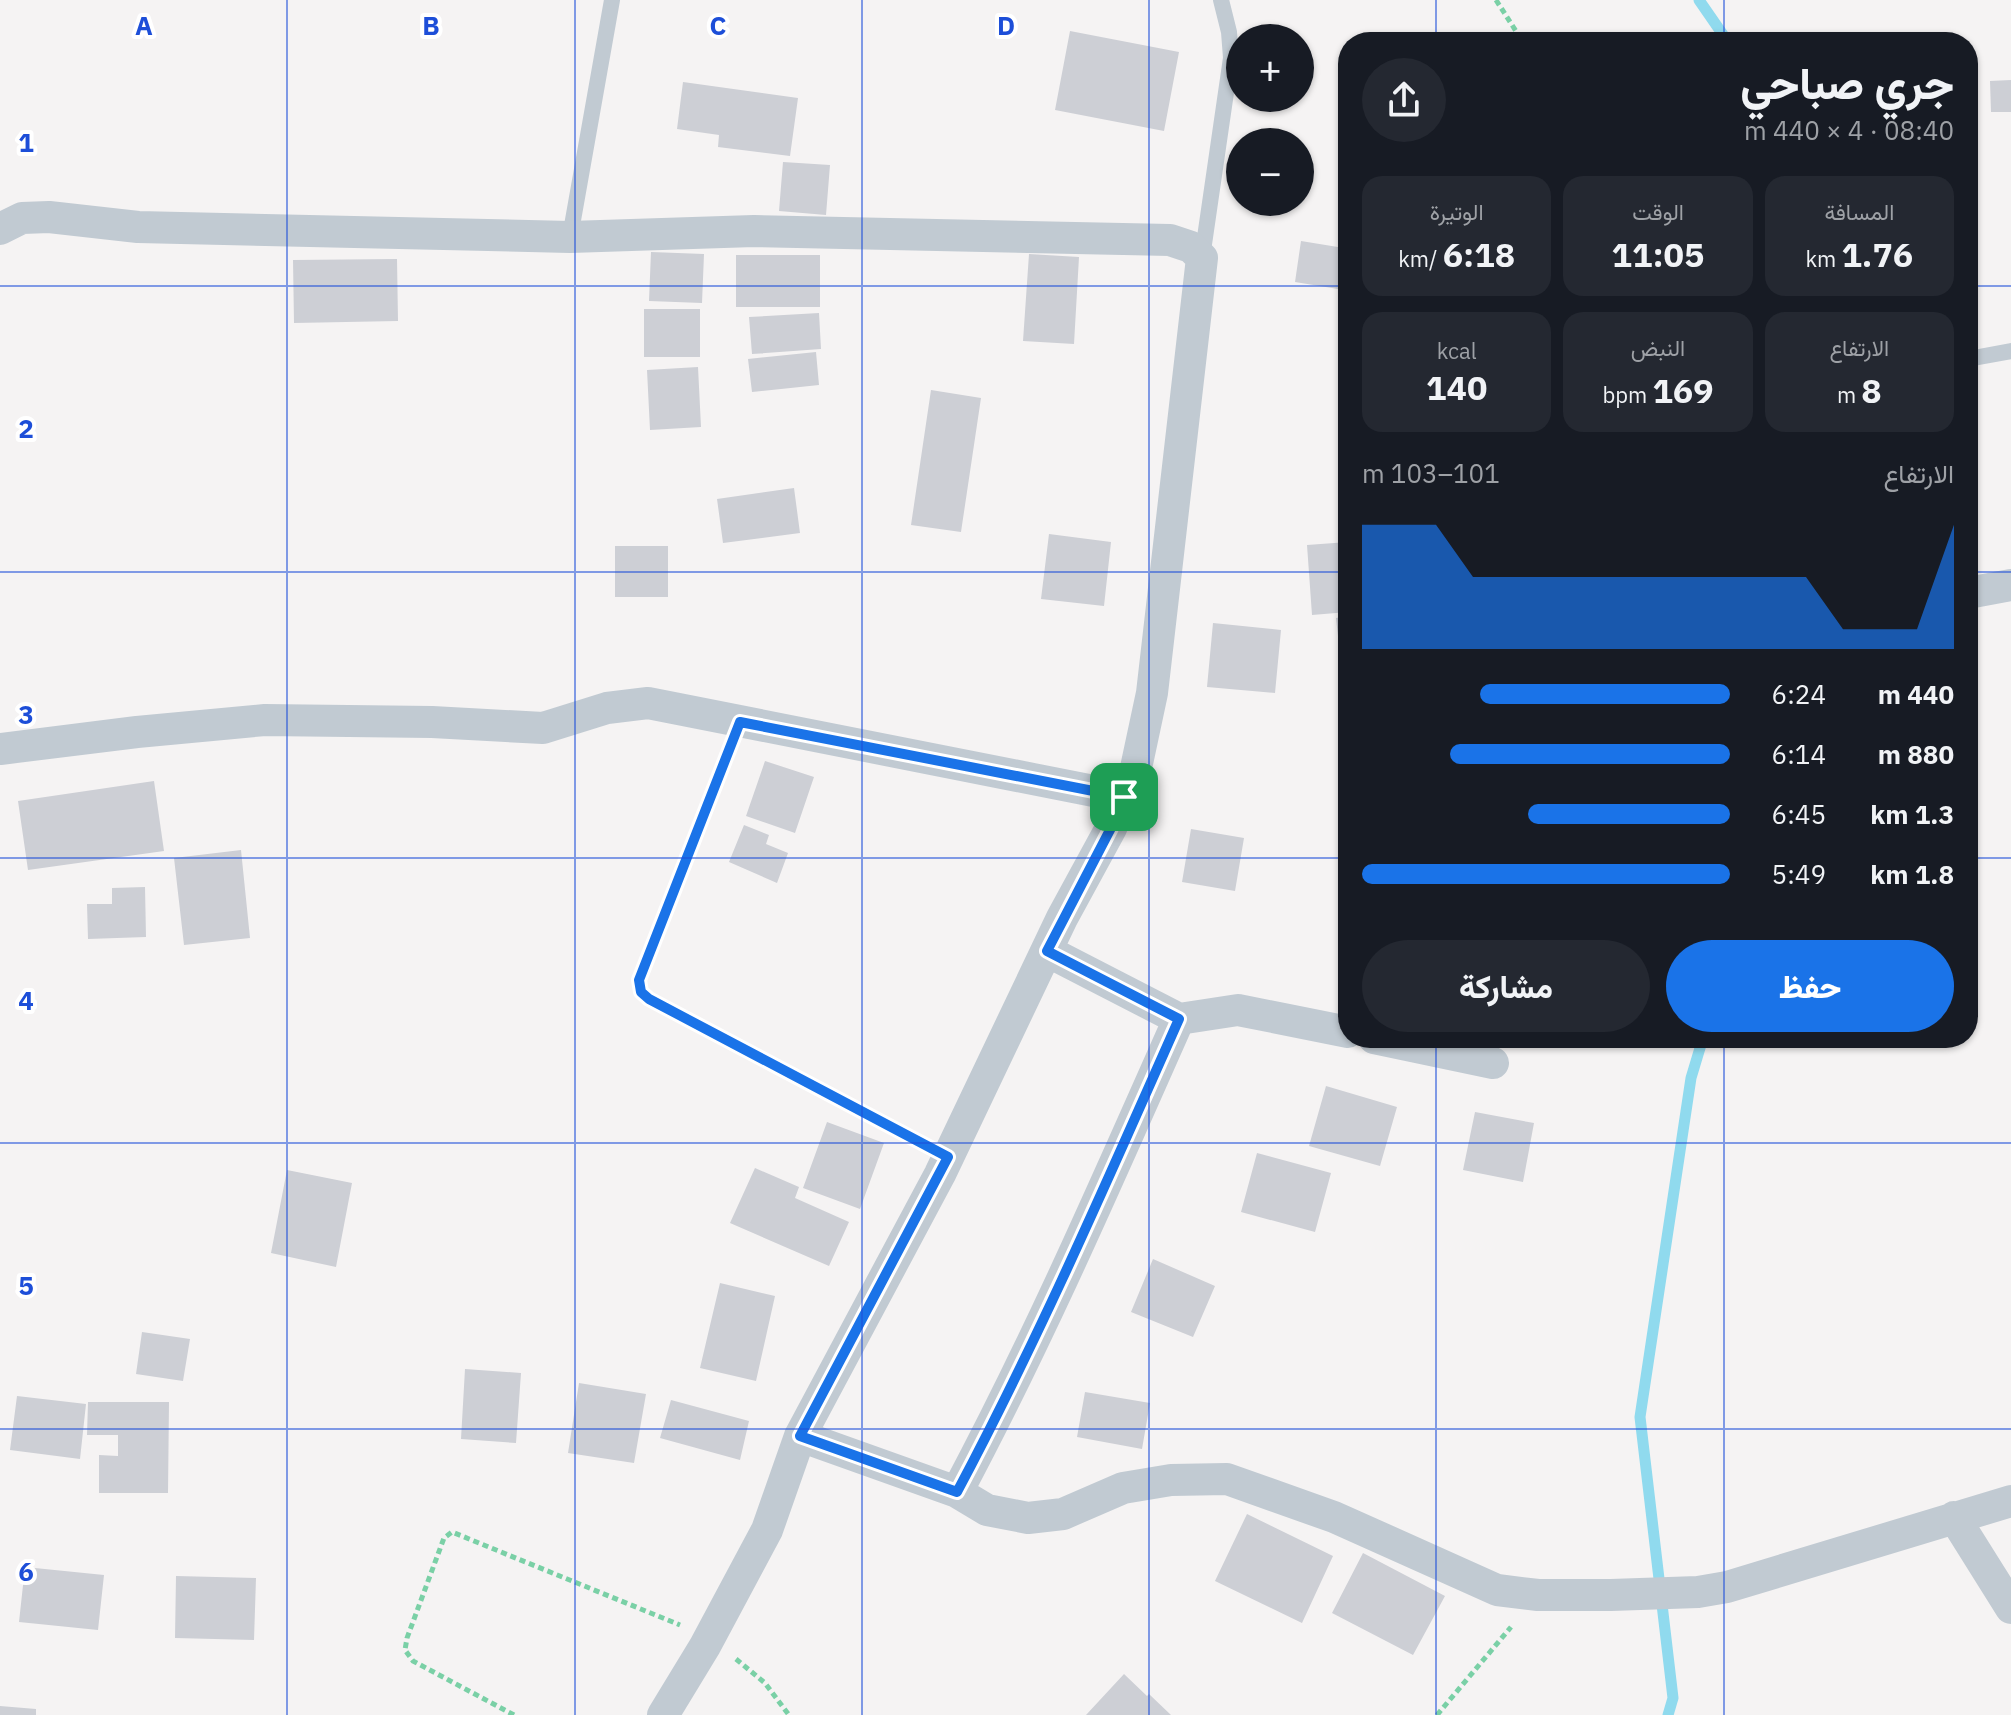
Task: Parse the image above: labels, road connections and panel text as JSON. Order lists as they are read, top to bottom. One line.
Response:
{"page":{"map_buttons":["+","−"],"heading":["جري صباحي","08:40 · 4 × 440 m"],"stats":[["المسافة","1.76 km"],["الوقت","11:05"],["الوتيرة","6:18 /km"],["الارتفاع","8 m"],["النبض","169 bpm"],["kcal","140"]],"chart":["الارتفاع","101–103 m"],"list":[{"name":"440 m","note":"6:24"},{"name":"880 m","note":"6:14"},{"name":"1.3 km","note":"6:45"},{"name":"1.8 km","note":"5:49"}],"buttons":["حفظ","مشاركة"]},"grid":{"columns":["A","B","C","D"],"rows":["1","2","3","4","5","6"]}}
